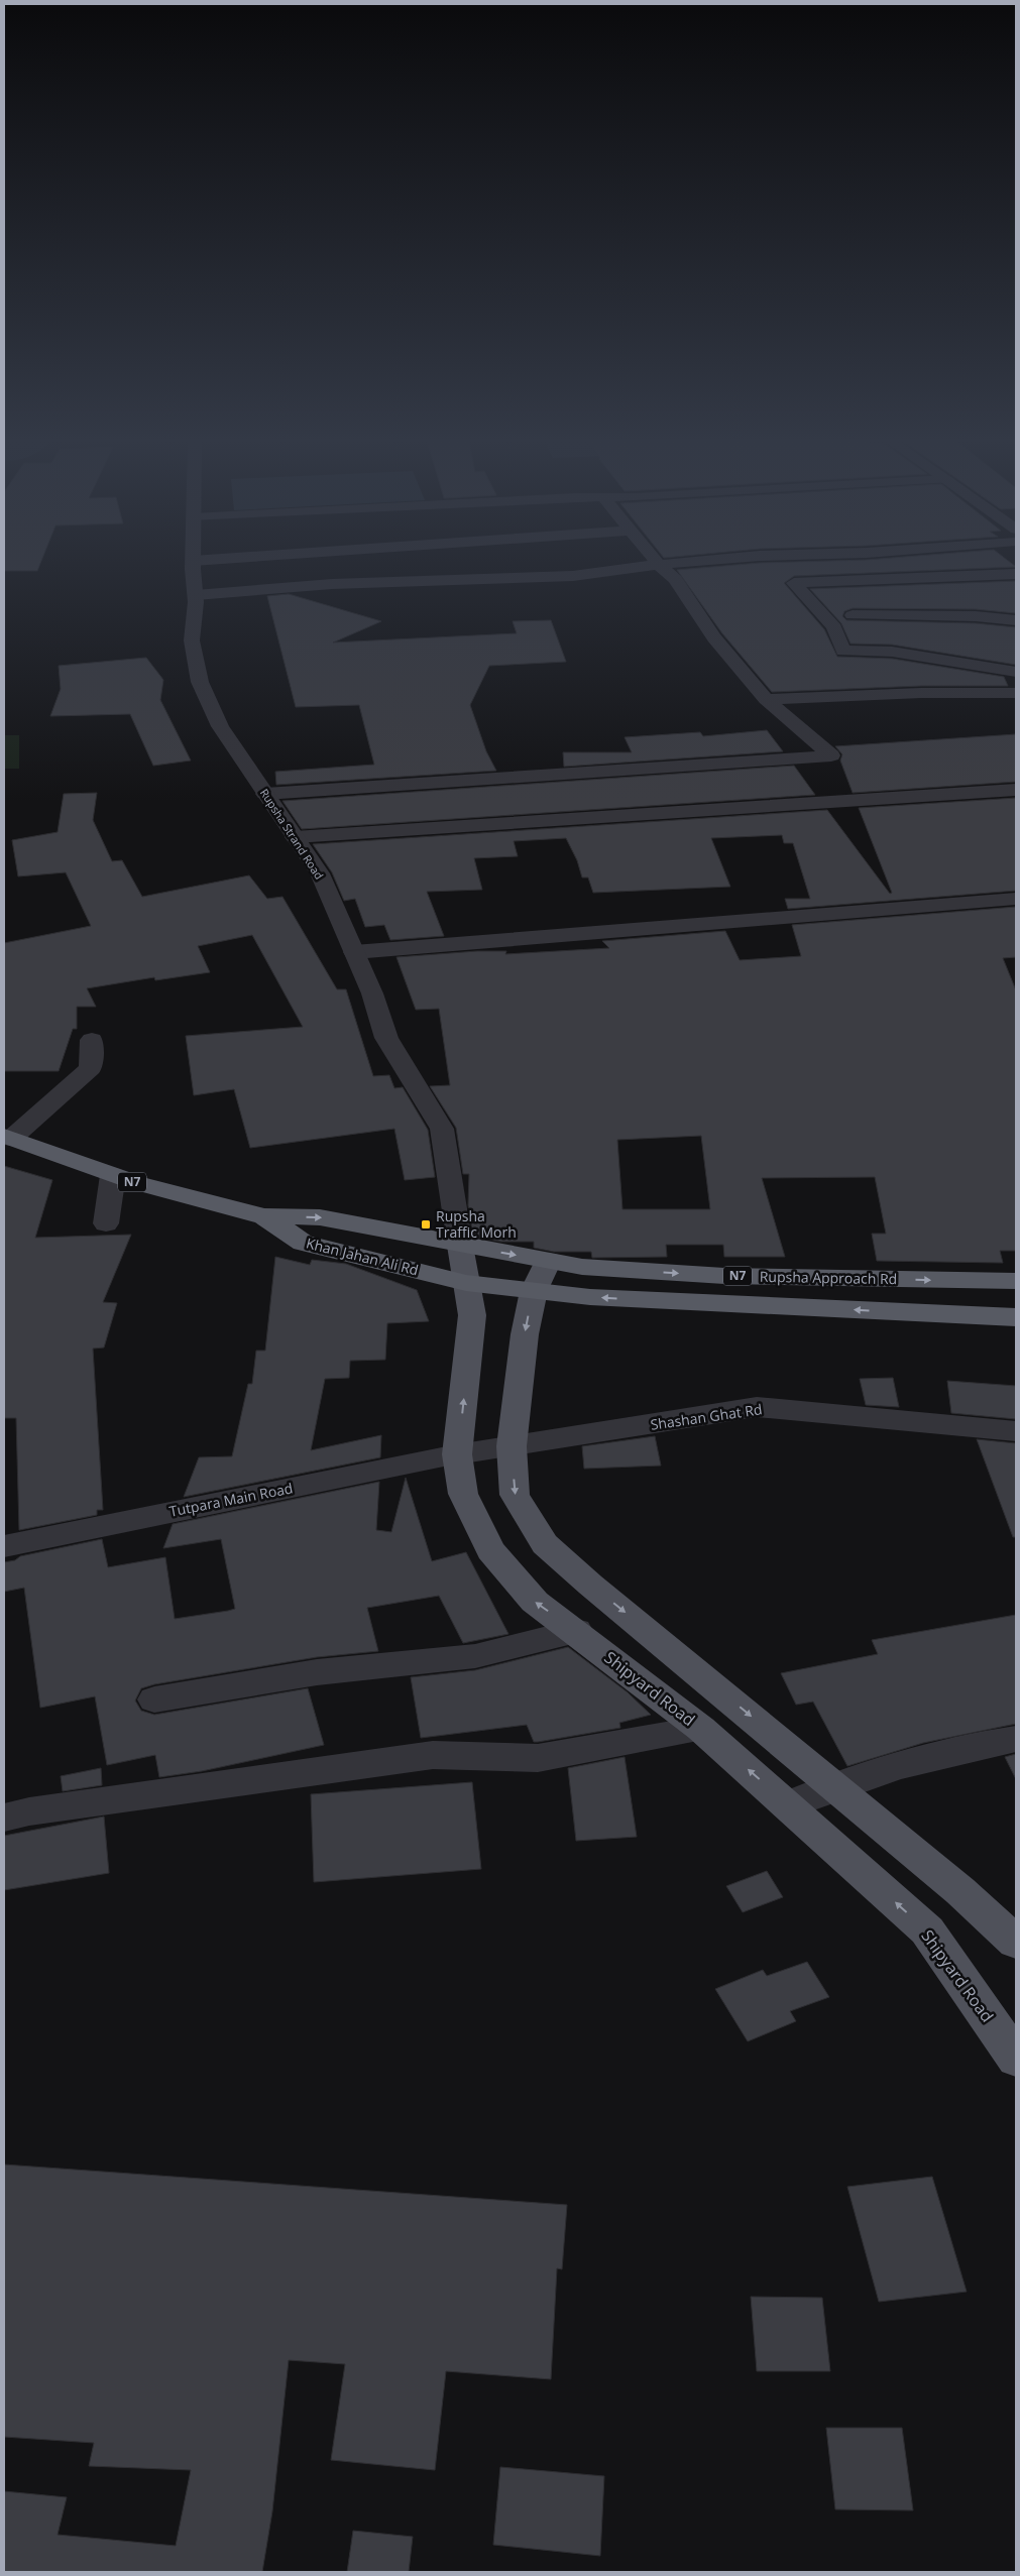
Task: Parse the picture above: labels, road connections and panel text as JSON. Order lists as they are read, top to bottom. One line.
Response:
{"streets":{"highway":["N7","Khan Jahan Ali Rd","Rupsha Approach Rd"],"main road":["Shipyard Road"],"street":["Rupsha Strand Road","Shashan Ghat Rd","Tutpara Main Road"]},"crossings":[["Rupsha Strand Road","Khan Jahan Ali Rd"],["Rupsha Strand Road","Rupsha Approach Rd"],["Rupsha Strand Road","Shipyard Road"],["Khan Jahan Ali Rd","Rupsha Approach Rd"],["Khan Jahan Ali Rd","Shipyard Road"],["Rupsha Approach Rd","Shipyard Road"],["Shashan Ghat Rd","Tutpara Main Road"],["Shashan Ghat Rd","Shipyard Road"],["Tutpara Main Road","Shipyard Road"]],"places":{"transit":["Rupsha Traffic Morh"]}}
